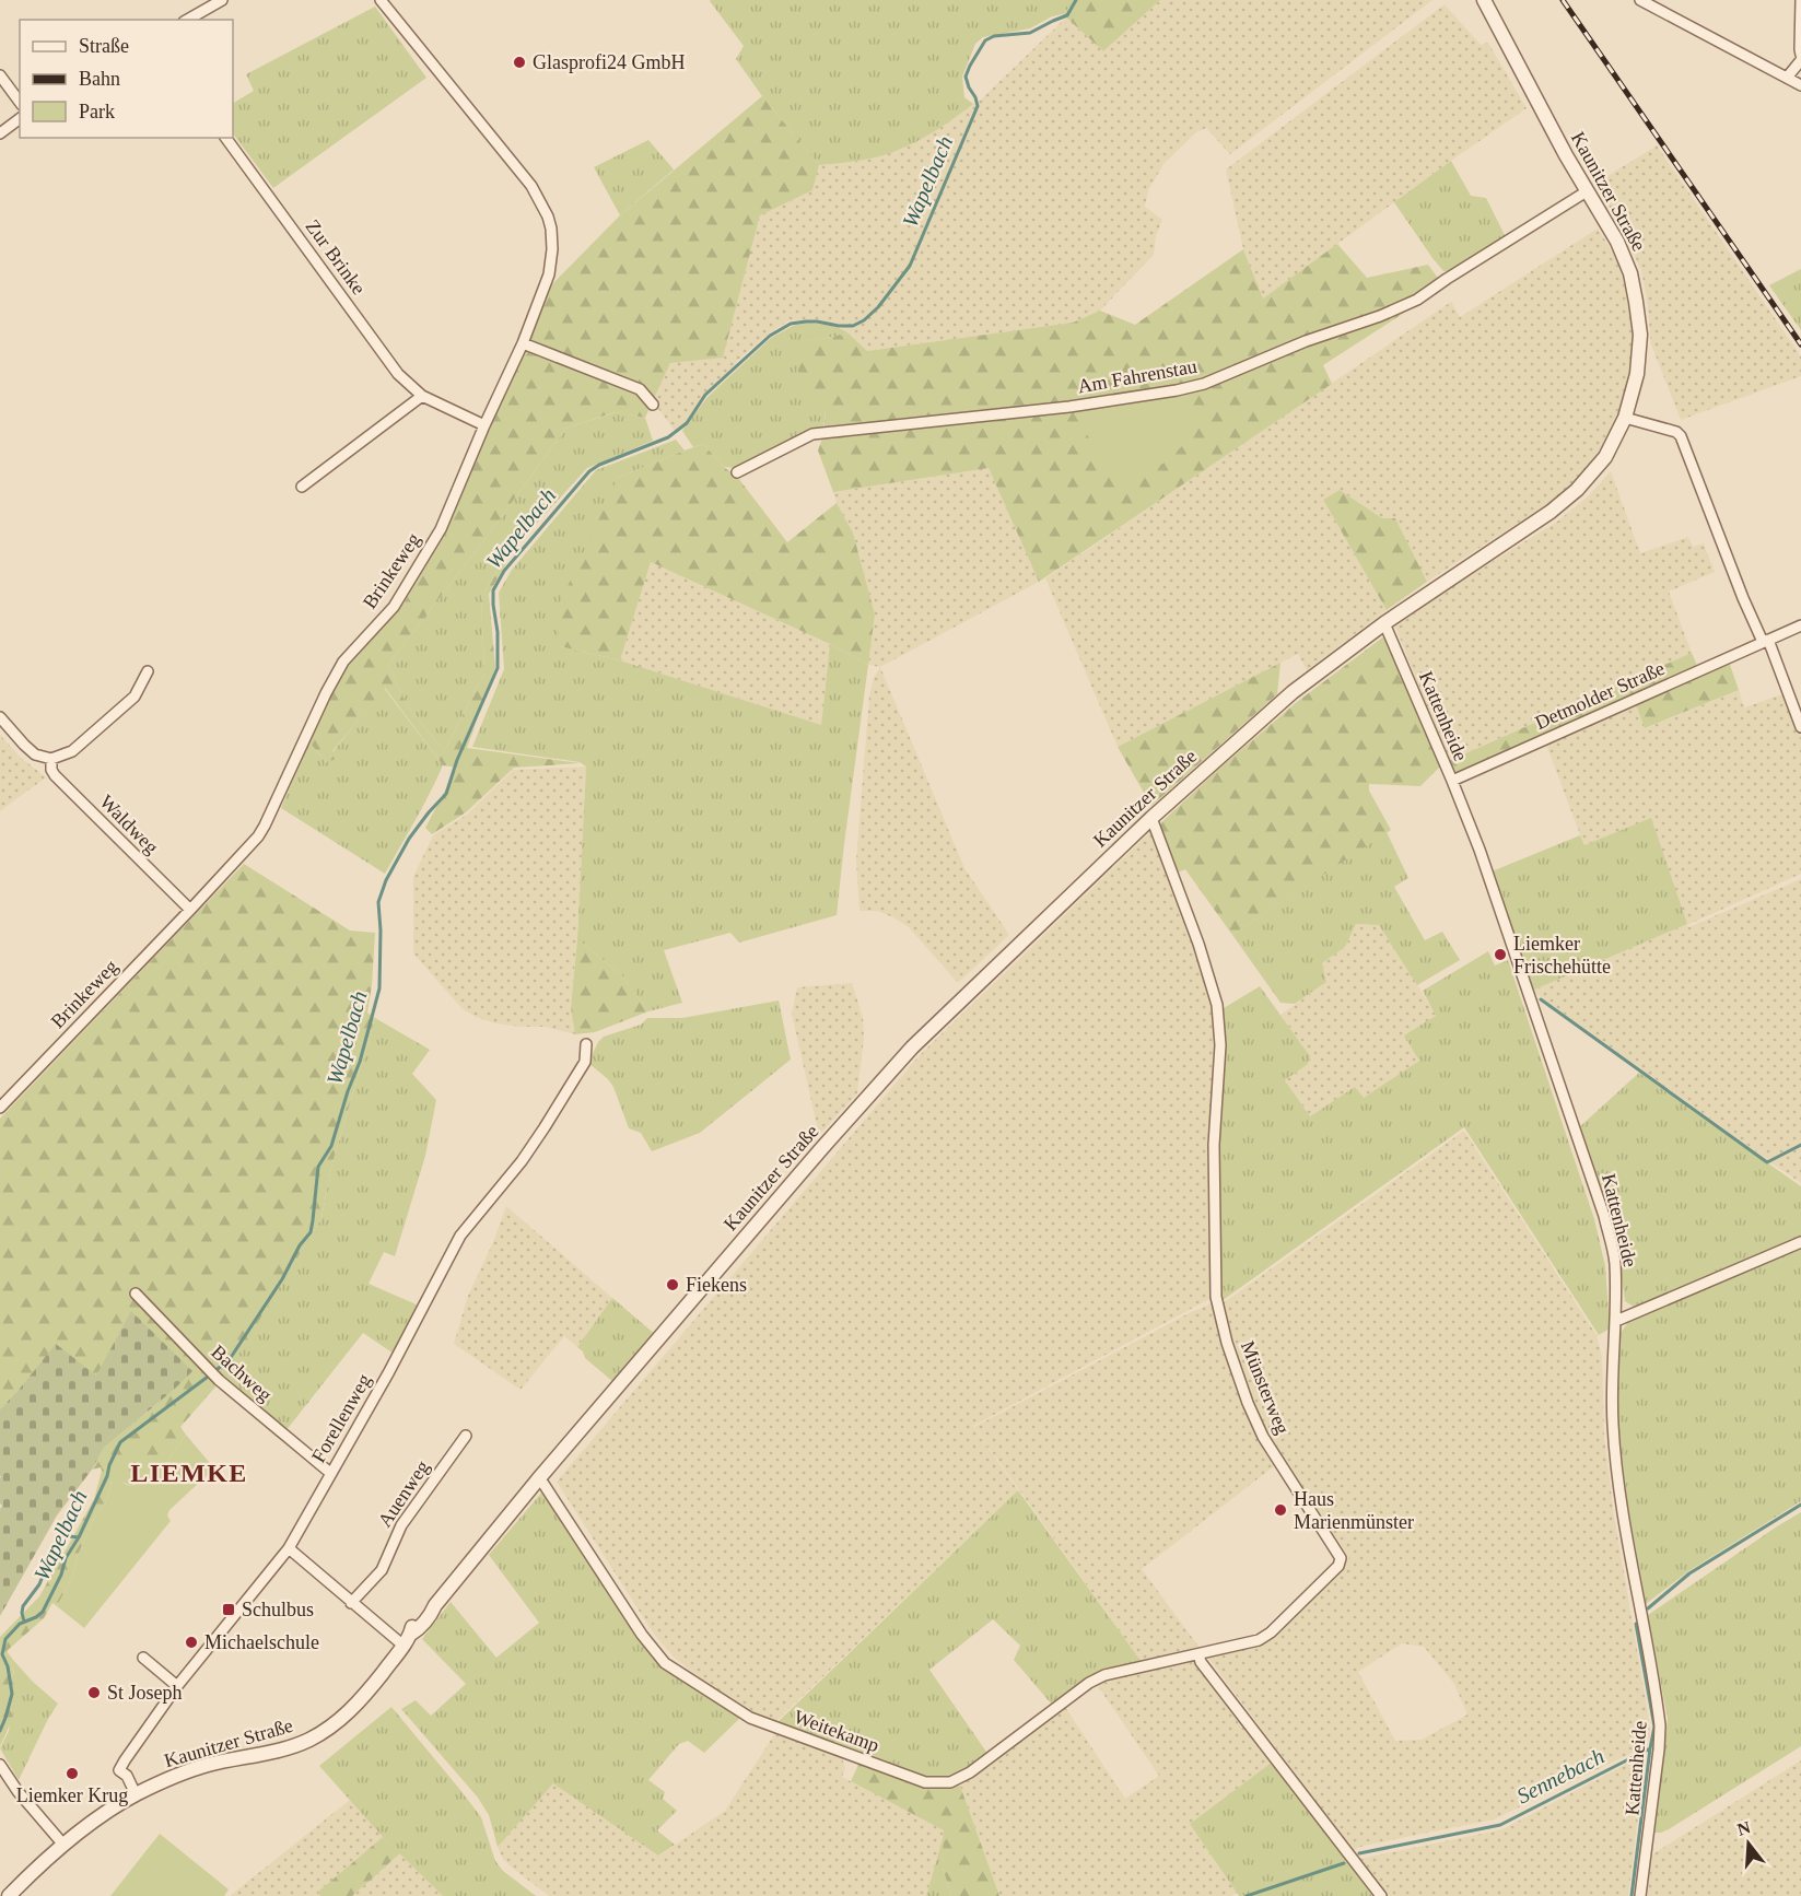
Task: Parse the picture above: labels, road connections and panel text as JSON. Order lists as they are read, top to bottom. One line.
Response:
{"streets":{"street":["Kaunitzer Straße","Zur Brinke","Am Fahrenstau","Brinkeweg","Detmolder Straße","Kattenheide","Waldweg","Bachweg","Münsterweg","Forellenweg","Auenweg","Weitekamp"]},"crossings":[["Kaunitzer Straße","Am Fahrenstau"],["Kaunitzer Straße","Kattenheide"],["Kaunitzer Straße","Münsterweg"],["Kaunitzer Straße","Forellenweg"],["Kaunitzer Straße","Weitekamp"],["Zur Brinke","Brinkeweg"],["Brinkeweg","Waldweg"],["Detmolder Straße","Kattenheide"],["Bachweg","Forellenweg"],["Münsterweg","Weitekamp"]],"districts":["LIEMKE"],"water":["Wapelbach","Sennebach"],"places":{"other":["Glasprofi24 GmbH","Liemker Frischehütte","Fiekens","Haus Marienmünster","Michaelschule","St Joseph","Liemker Krug"],"transit":["Schulbus"]},"legend":["Straße","Bahn","Park"],"north":"top"}
